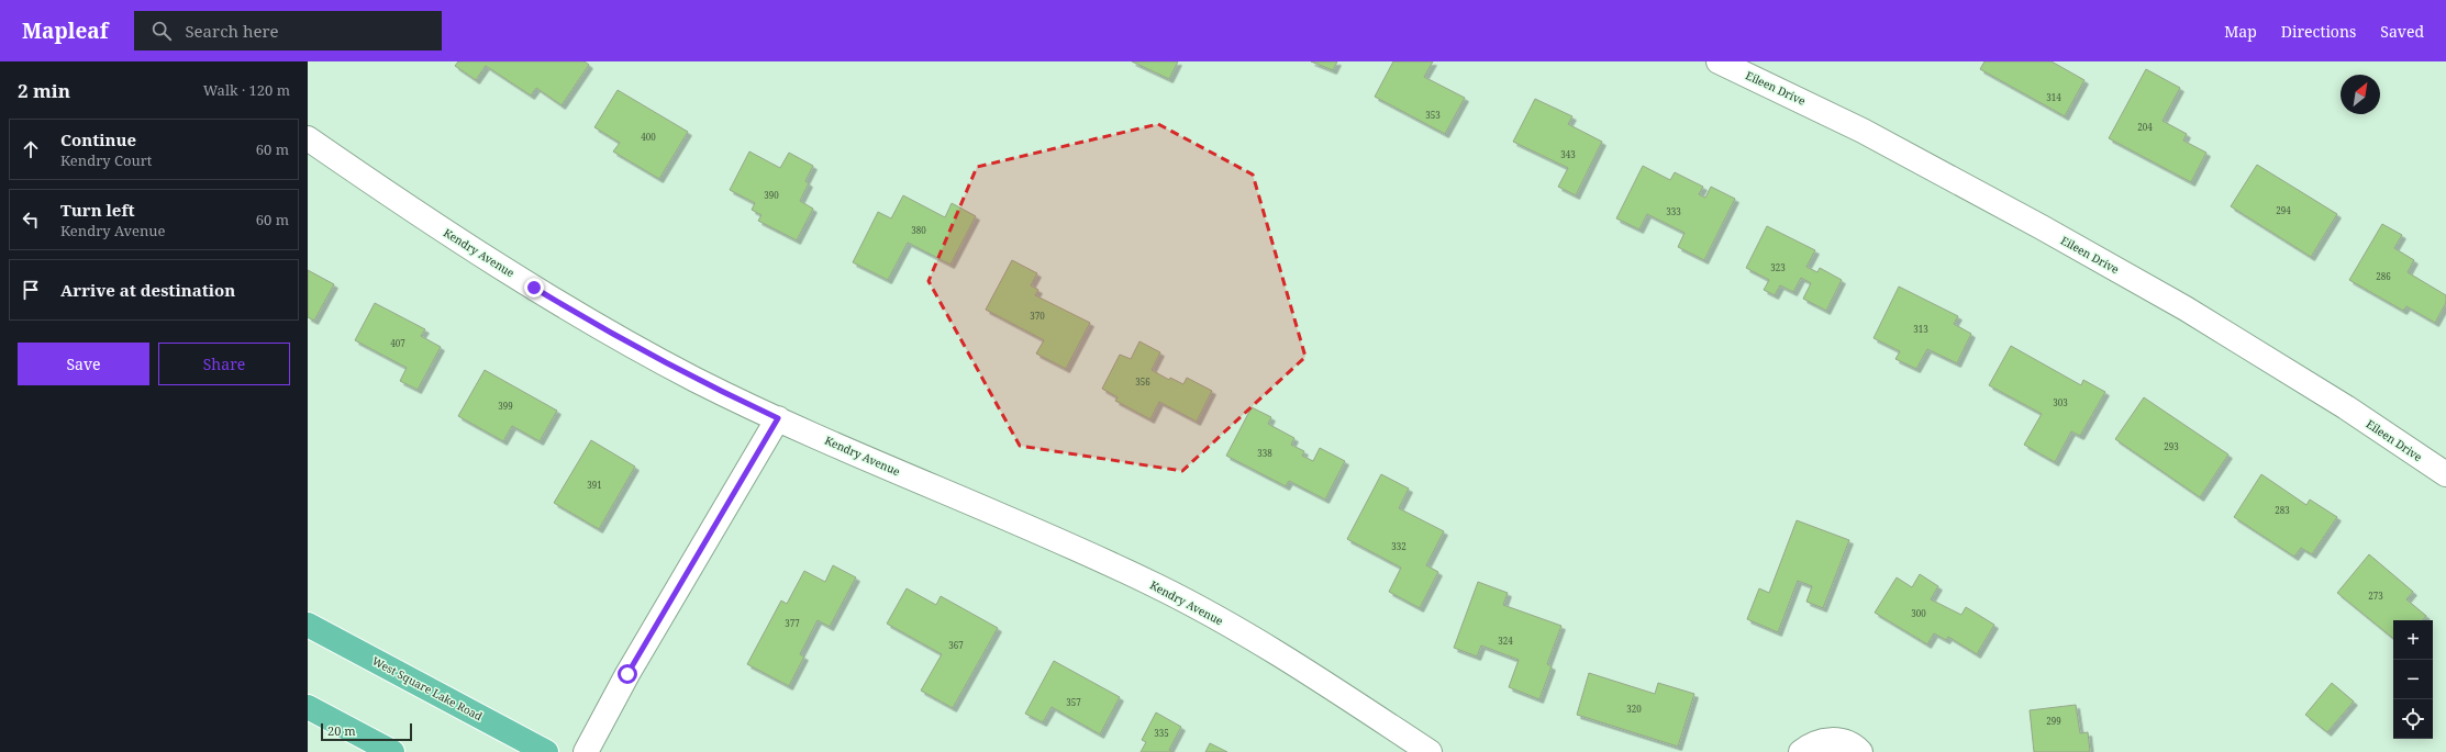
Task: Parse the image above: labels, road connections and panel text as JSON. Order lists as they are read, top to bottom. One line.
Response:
{"streets":{"highway":["West Square Lake Road"],"street":["Eileen Drive","Kendry Avenue"]},"house_numbers":["314","353","204","400","343","390","294","333","380","323","286","370","313","407","356","303","399","293","338","391","283","332","273","300","377","324","367","357","320","299","335"],"scale_bar":"20 m","north":"top right","page":{"header":"Mapleaf","search":"Search here","nav":["Map","Directions","Saved"],"heading":["2 min","Walk · 120 m"],"list":[["Continue","Kendry Court","60 m"],["Turn left","Kendry Avenue","60 m"],"Arrive at destination"],"buttons":["Save","Share"],"map_buttons":["+","−"],"scale":"20 m"}}
